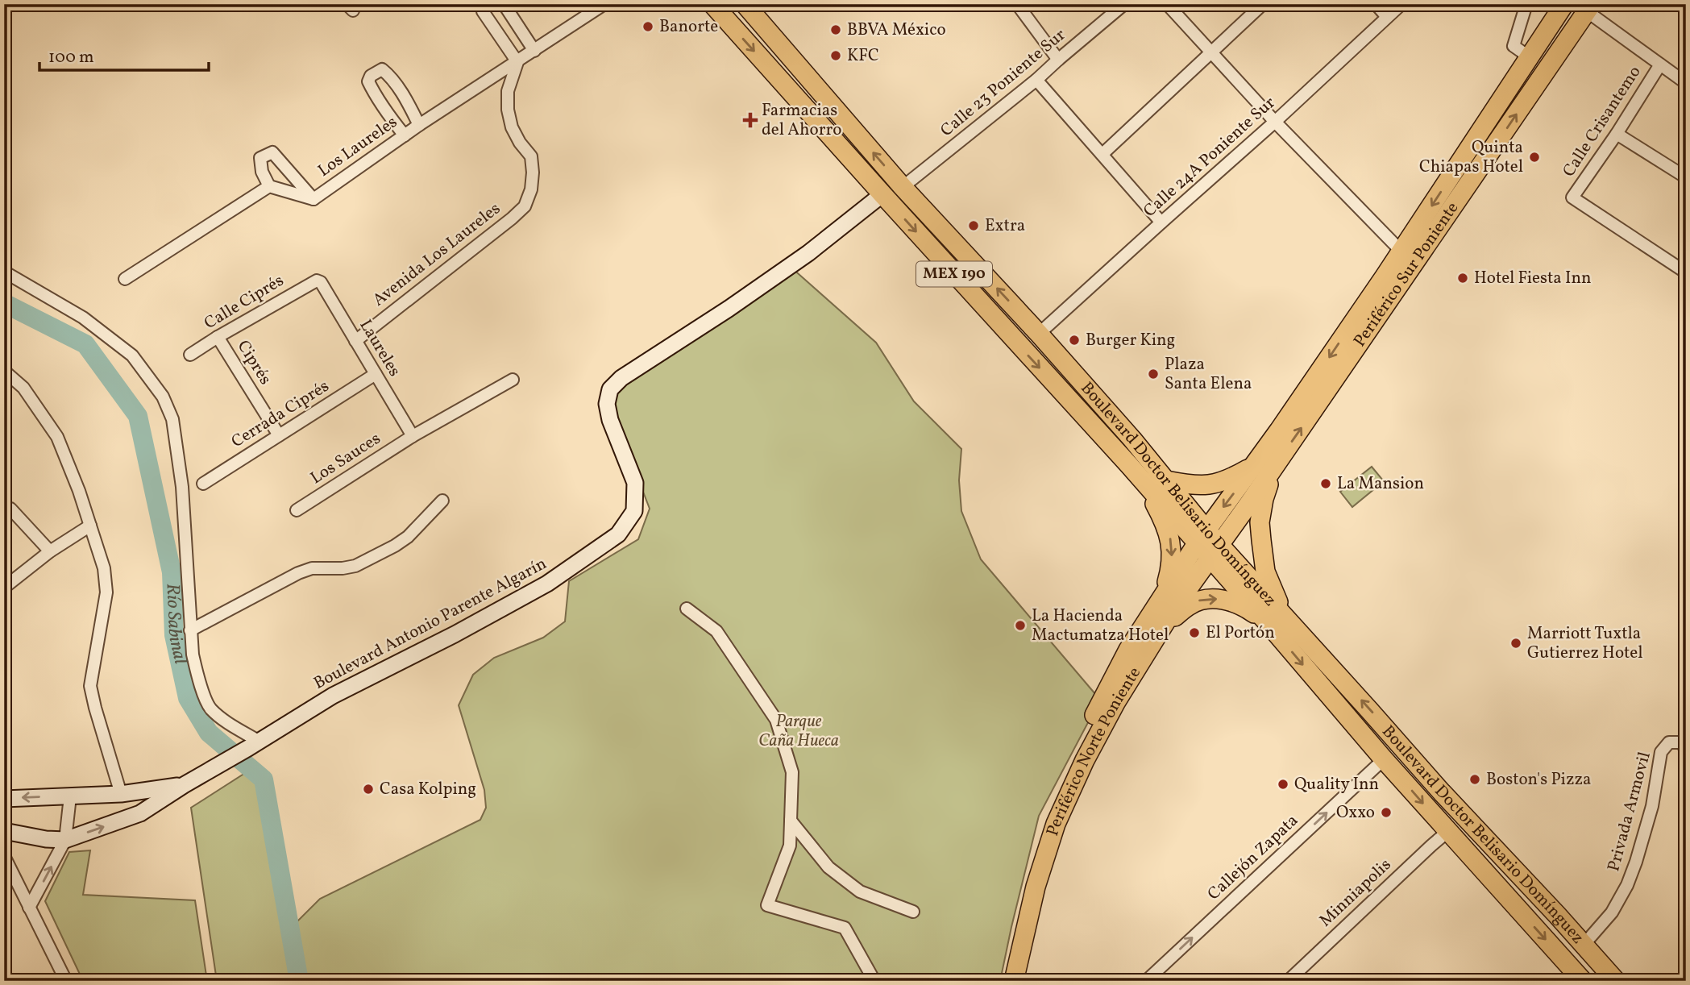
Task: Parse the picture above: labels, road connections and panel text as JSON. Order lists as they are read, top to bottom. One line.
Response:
{"streets":{"main road":["MEX 190","Periférico Sur Poniente","Boulevard Doctor Belisario Domínguez","Boulevard Antonio Parente Algarín","Periférico Norte Poniente"],"street":["Calle 23 Poniente Sur","Calle Crisantemo","Los Laureles","Calle 24A Poniente Sur","Avenida Los Laureles","Calle Ciprés","Laureles","Ciprés","Cerrada Ciprés","Los Sauces","Privada Armovil","Callejón Zapata","Minniapolis"]},"crossings":[["Calle 23 Poniente Sur","Boulevard Doctor Belisario Domínguez"],["Los Laureles","Avenida Los Laureles"],["Calle 24A Poniente Sur","Boulevard Doctor Belisario Domínguez"],["Avenida Los Laureles","Laureles"],["Periférico Sur Poniente","Boulevard Doctor Belisario Domínguez"],["Periférico Sur Poniente","Periférico Norte Poniente"],["Calle Ciprés","Laureles"],["Calle Ciprés","Ciprés"],["Laureles","Cerrada Ciprés"],["Laureles","Los Sauces"],["Ciprés","Cerrada Ciprés"],["Boulevard Doctor Belisario Domínguez","Boulevard Antonio Parente Algarín"],["Boulevard Doctor Belisario Domínguez","Periférico Norte Poniente"],["Boulevard Doctor Belisario Domínguez","Privada Armovil"],["Boulevard Doctor Belisario Domínguez","Callejón Zapata"],["Boulevard Doctor Belisario Domínguez","Minniapolis"]],"one_way":["Callejón Zapata"],"water":["Río Sabinal"],"parks":["Parque Caña Hueca"],"places":{"other":["Banorte","BBVA México","KFC","Quinta Chiapas Hotel","Extra","Hotel Fiesta Inn","Burger King","Plaza Santa Elena","La Mansion","La Hacienda Mactumatza Hotel","El Portón","Marriott Tuxtla Gutierrez Hotel","Boston's Pizza","Quality Inn","Casa Kolping","Oxxo"],"health":["Farmacias del Ahorro"]},"scale_bar":"100 m"}
